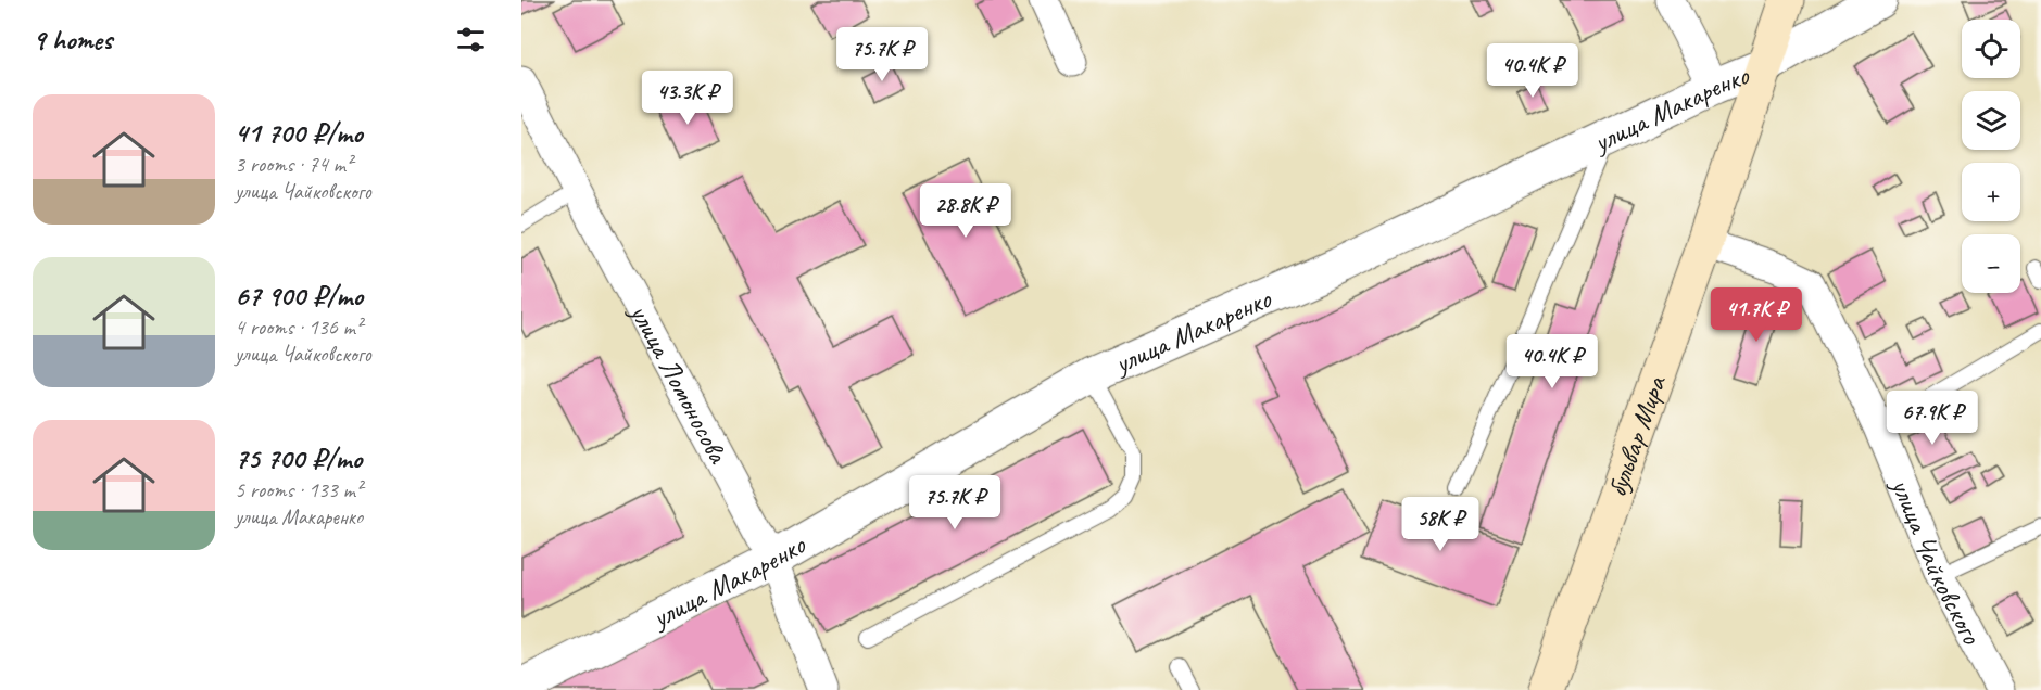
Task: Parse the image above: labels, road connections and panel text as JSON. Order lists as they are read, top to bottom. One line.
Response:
{"streets":{"main road":["бульвар Мира"],"street":["улица Макаренко","улица Ломоносова","улица Чайковского"]},"crossings":[["улица Макаренко","улица Ломоносова"],["улица Макаренко","бульвар Мира"],["бульвар Мира","улица Чайковского"]],"page":{"heading":"9 homes","map_buttons":["+","−"],"price":["75.7K ₽","40.4K ₽","43.3K ₽","28.8K ₽","41.7K ₽","40.4K ₽","67.9K ₽","75.7K ₽","58K ₽"],"list":[{"name":"41 700 ₽/mo","note":"3 rooms · 74 m² · улица Чайковского"},{"name":"67 900 ₽/mo","note":"4 rooms · 136 m² · улица Чайковского"},{"name":"75 700 ₽/mo","note":"5 rooms · 133 m² · улица Макаренко"}]}}
